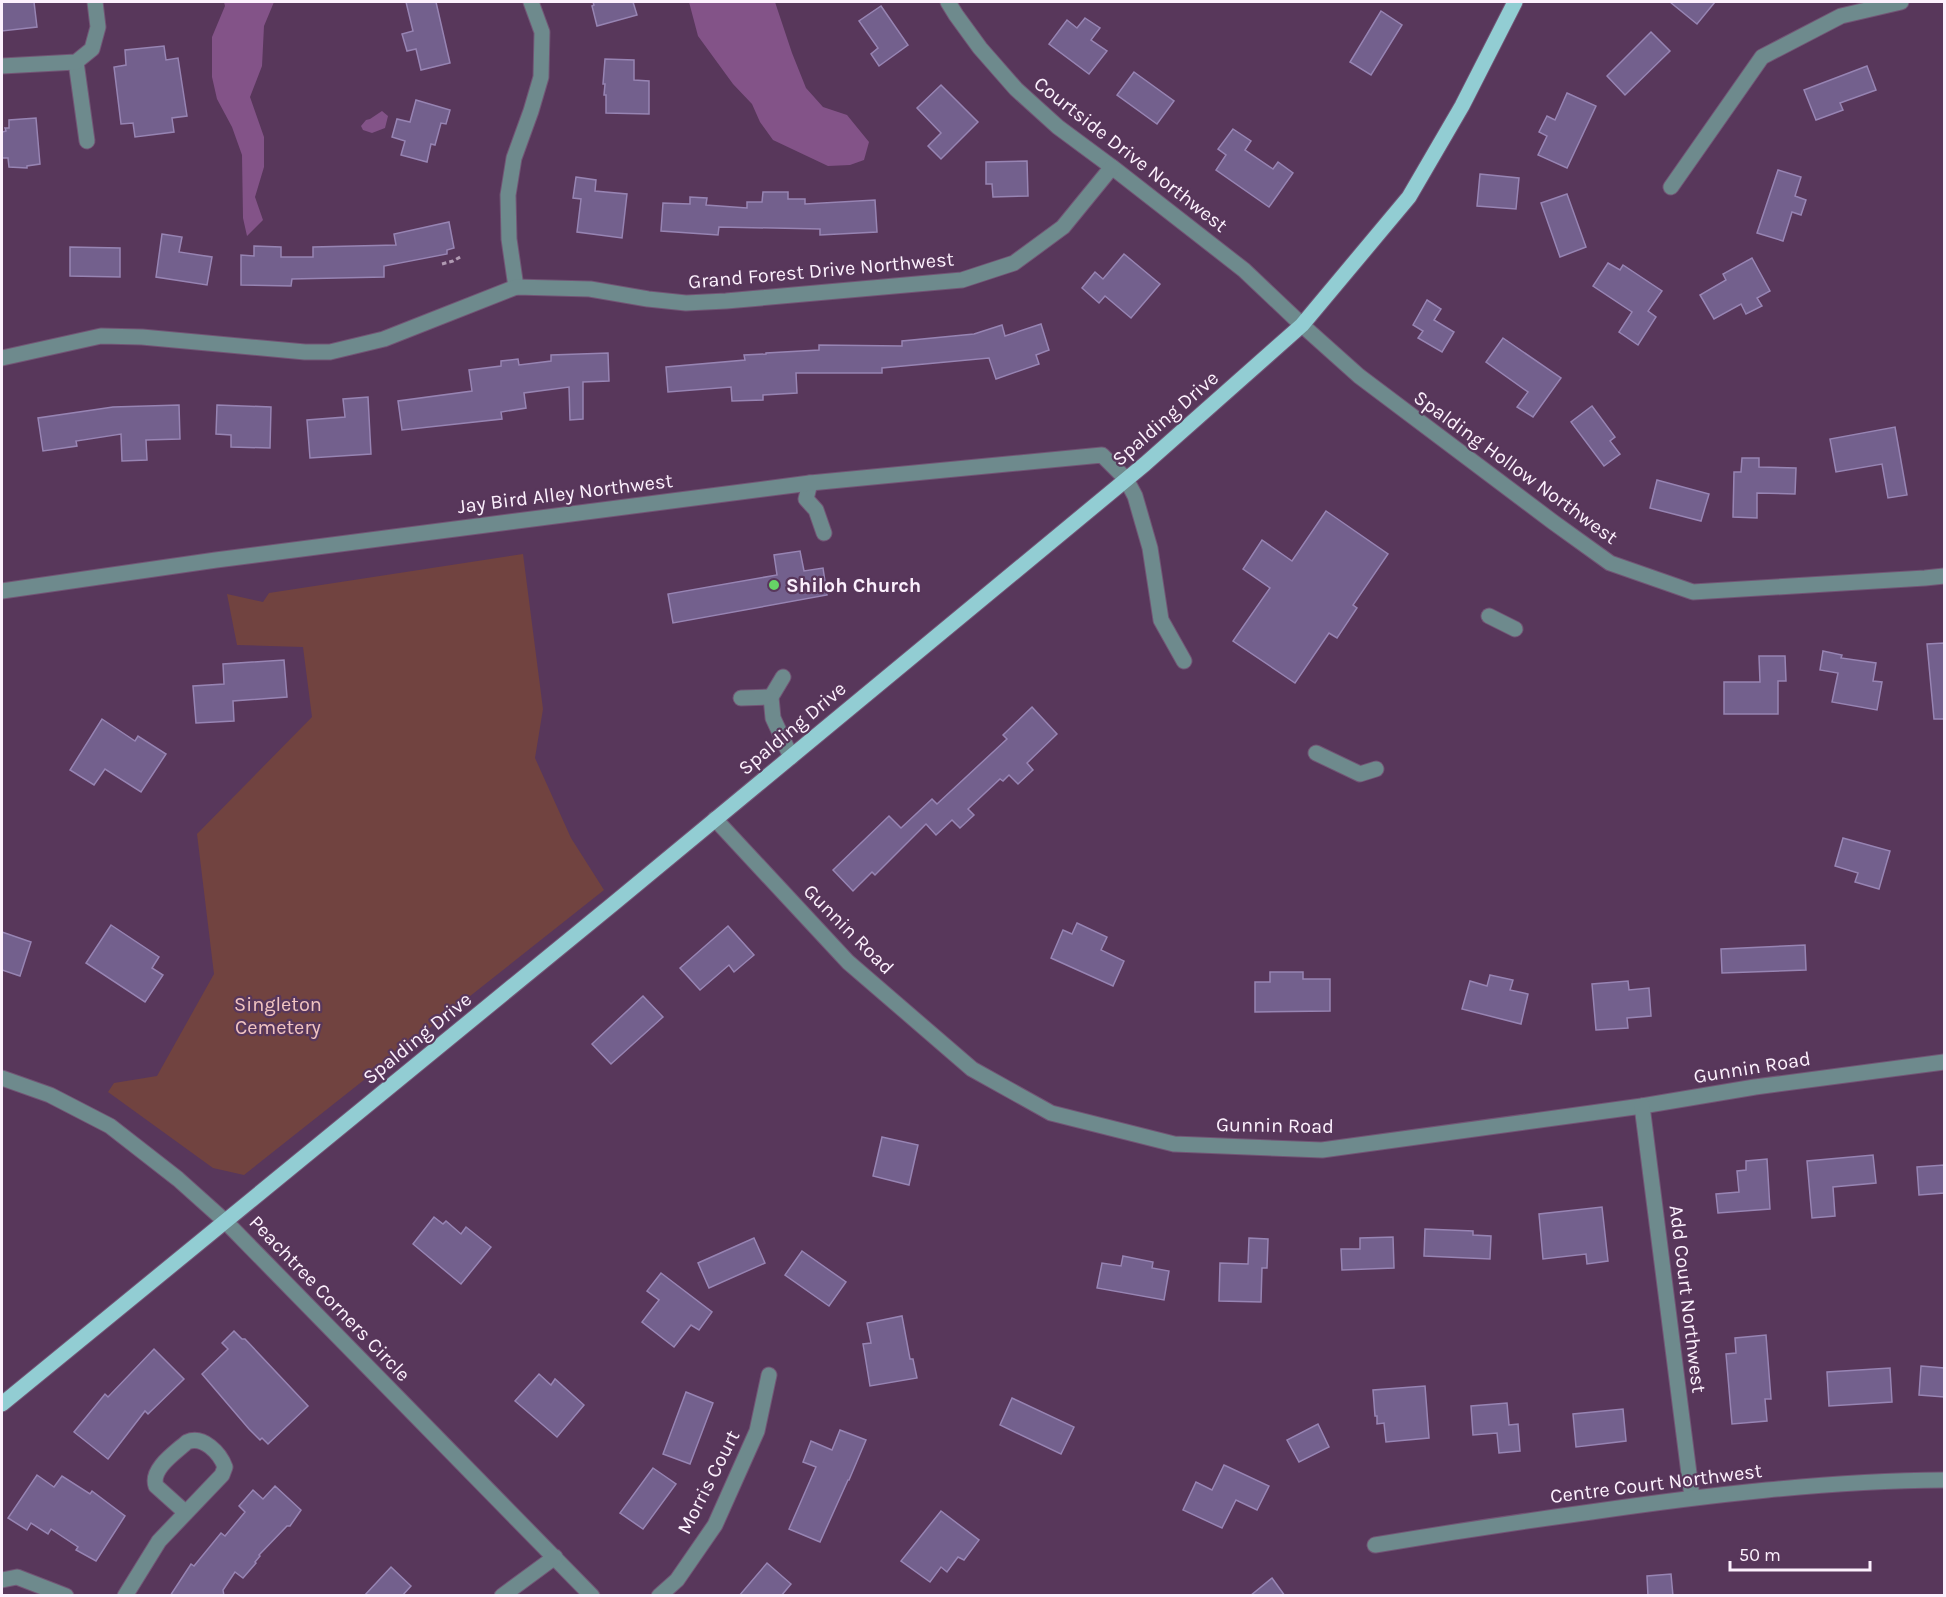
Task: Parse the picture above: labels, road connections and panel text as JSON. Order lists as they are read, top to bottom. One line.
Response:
{"streets":{"main road":["Spalding Drive"],"street":["Courtside Drive Northwest","Grand Forest Drive Northwest","Spalding Hollow Northwest","Jay Bird Alley Northwest","Gunnin Road","Peachtree Corners Circle","Add Court Northwest","Morris Court","Centre Court Northwest"]},"crossings":[["Courtside Drive Northwest","Grand Forest Drive Northwest"],["Courtside Drive Northwest","Spalding Drive"],["Courtside Drive Northwest","Spalding Hollow Northwest"],["Spalding Drive","Spalding Hollow Northwest"],["Spalding Drive","Jay Bird Alley Northwest"],["Spalding Drive","Gunnin Road"],["Spalding Drive","Peachtree Corners Circle"],["Gunnin Road","Add Court Northwest"],["Add Court Northwest","Centre Court Northwest"]],"parks":["Singleton Cemetery"],"places":["Shiloh Church"],"scale_bar":"50 m"}
